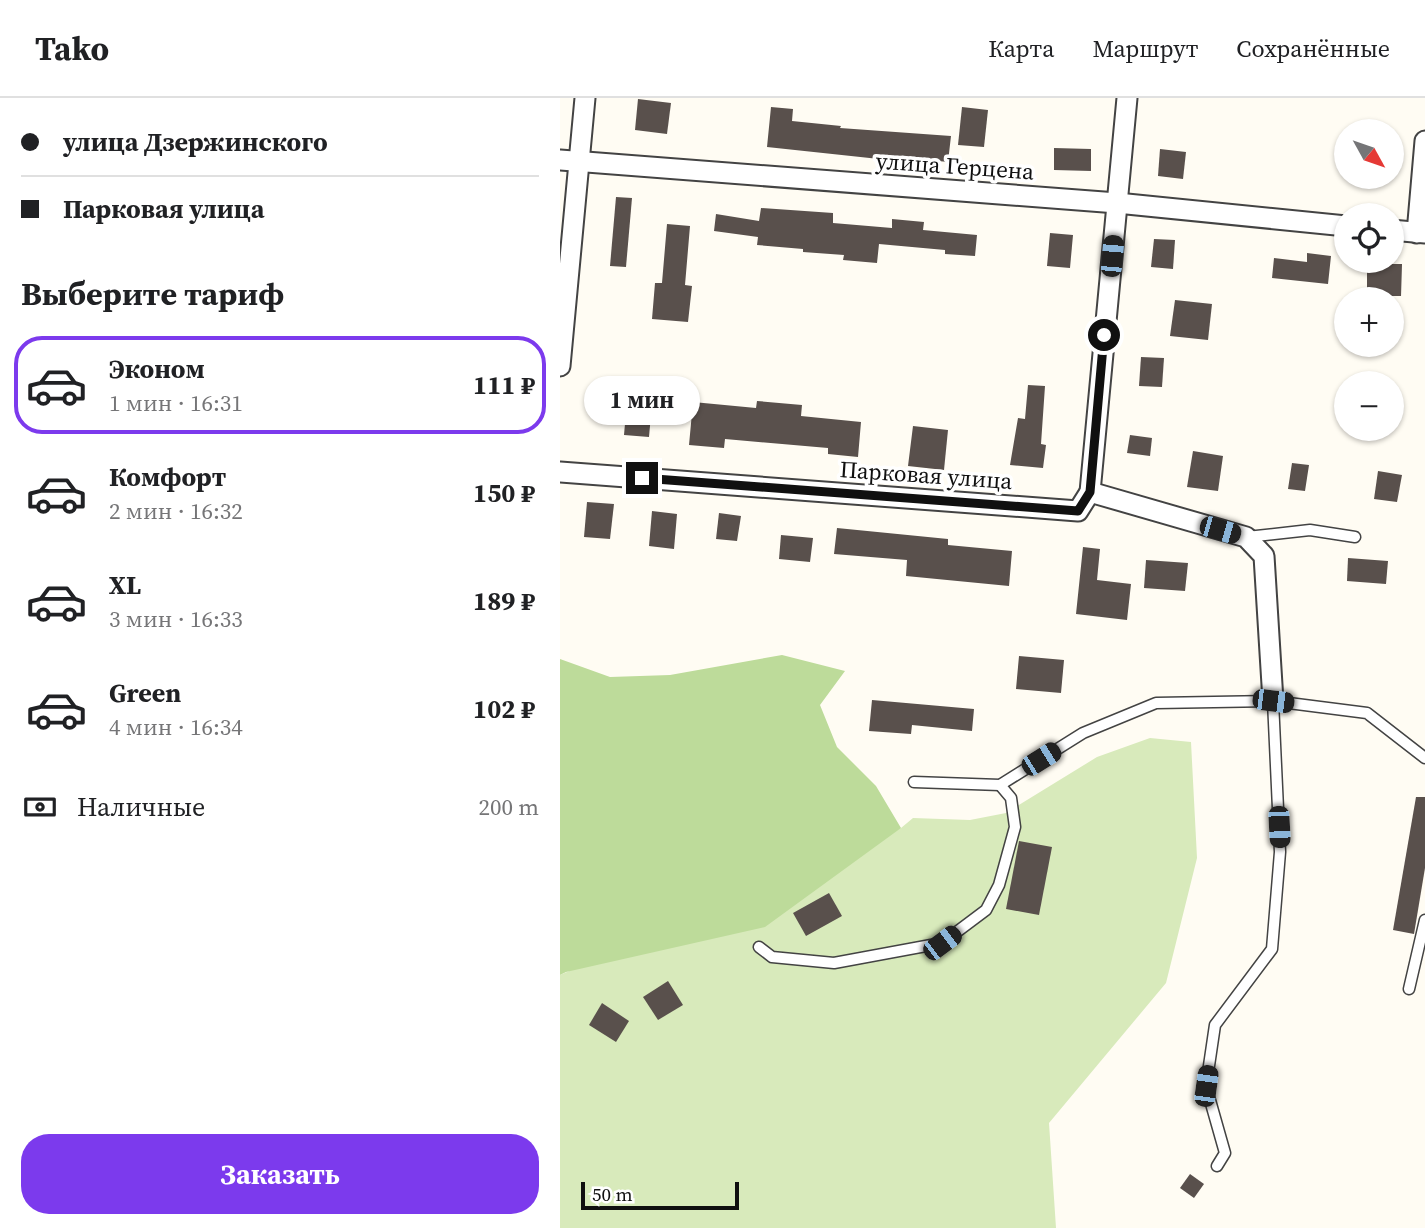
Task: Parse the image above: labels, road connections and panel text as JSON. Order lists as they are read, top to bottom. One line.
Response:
{"streets":{"street":["улица Герцена","Парковая улица"]},"scale_bar":"50 m","north":"bottom right","page":{"header":"Tako","nav":["Карта","Маршрут","Сохранённые"],"banner":["улица Дзержинского","Парковая улица"],"map_buttons":["+","−"],"heading":"Выберите тариф","list":[{"name":"Эконом","note":"1 мин · 16:31","value":"111 ₽"},{"name":"Комфорт","note":"2 мин · 16:32","value":"150 ₽"},{"name":"XL","note":"3 мин · 16:33","value":"189 ₽"},{"name":"Green","note":"4 мин · 16:34","value":"102 ₽"}],"bubble":"1 мин","pay":["Наличные","200 m"],"buttons":"Заказать","scale":"50 m"}}
